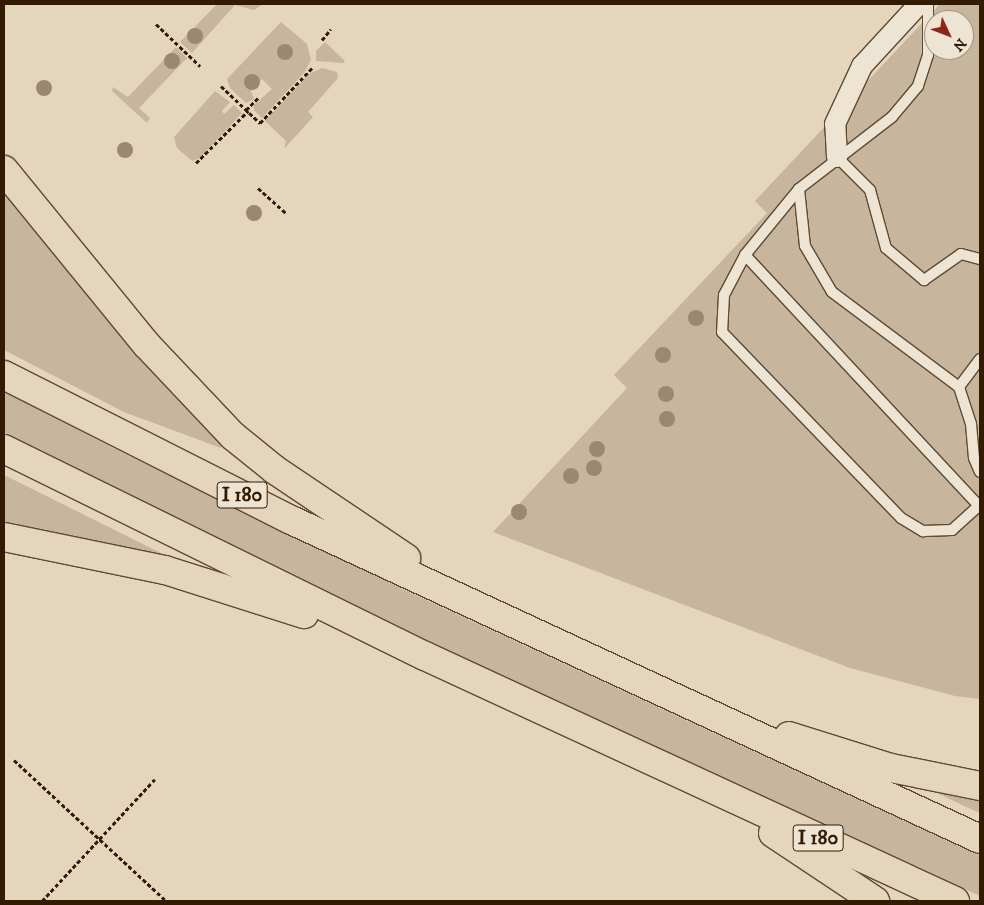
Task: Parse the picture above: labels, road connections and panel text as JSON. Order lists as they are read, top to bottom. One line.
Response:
{"streets":{"highway":["I 180"]},"north":"bottom right"}
